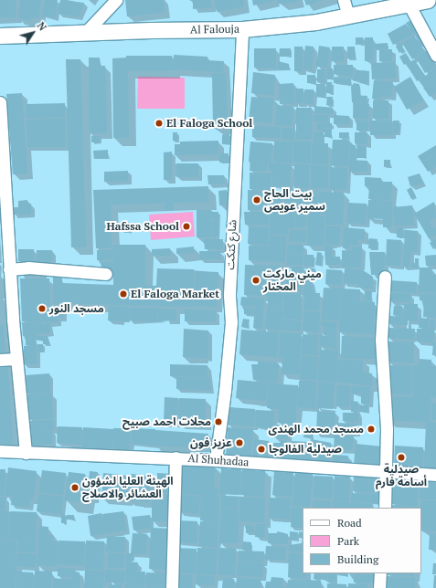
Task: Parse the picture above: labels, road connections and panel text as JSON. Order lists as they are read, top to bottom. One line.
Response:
{"streets":{"main road":["Al Falouja"],"street":["شارع كتكت","Al Shuhadaa"]},"crossings":[["Al Falouja","شارع كتكت"],["شارع كتكت","Al Shuhadaa"]],"places":["El Faloga School","بيت الحاج سمير عويص","Hafssa School","ميني ماركت المختار","El Faloga Market","مسجد النور","محلات احمد صبيح","مسجد محمد الهندى","عزيز فون","صيدلية الفالوجا","صيدلية أسامة فارم","الهيئة العليا لشؤون العشائر والاصلاح"],"legend":["Road","Park","Building"],"north":"top right"}
